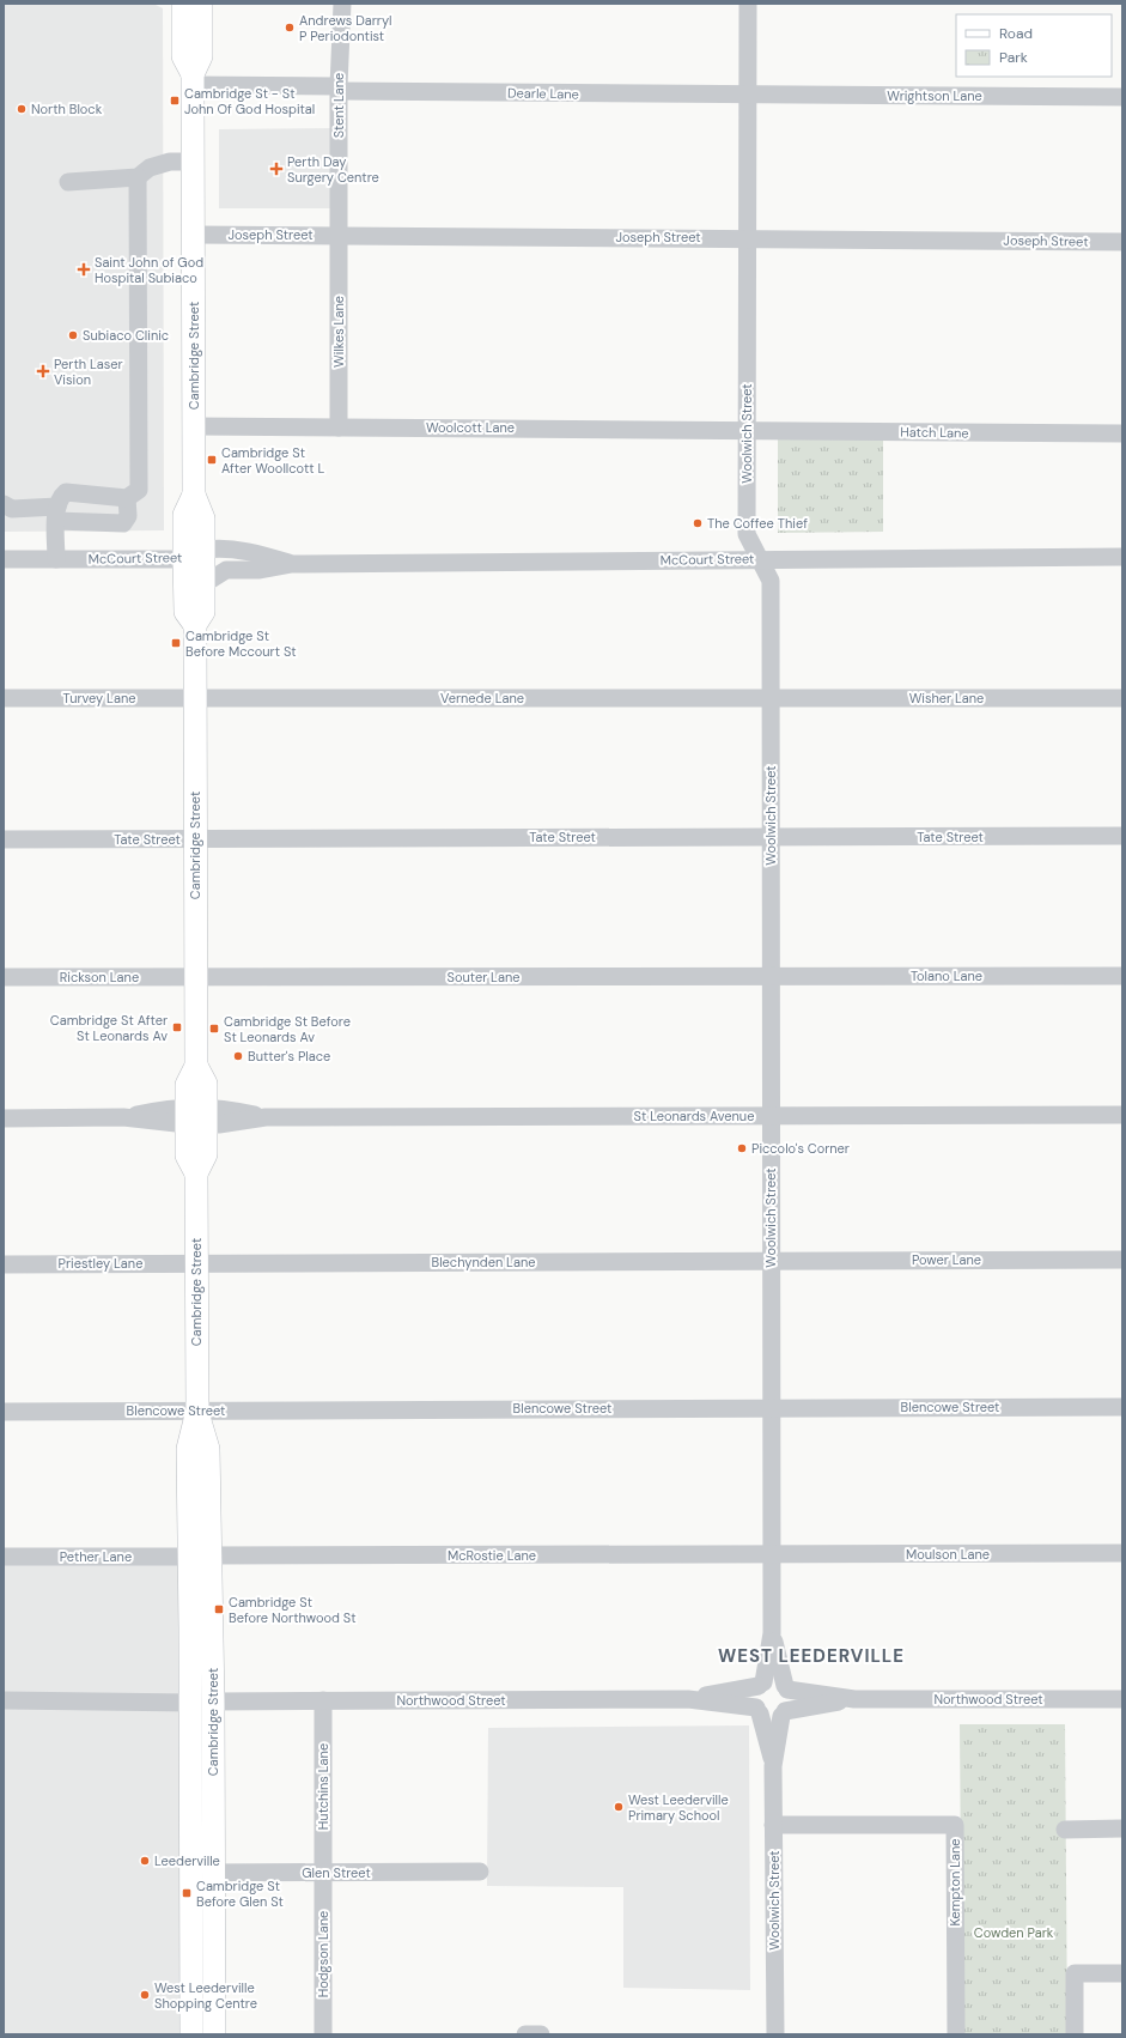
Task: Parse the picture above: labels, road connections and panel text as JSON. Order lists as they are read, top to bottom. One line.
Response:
{"streets":{"main road":["Cambridge Street"],"street":["Dearle Lane","Wrightson Lane","Stent Lane","Joseph Street","Wilkes Lane","Woolcott Lane","Hatch Lane","Woolwich Street","McCourt Street","Turvey Lane","Vernede Lane","Wisher Lane","Tate Street","Tolano Lane","Rickson Lane","Souter Lane","St Leonards Avenue","Power Lane","Blechynden Lane","Priestley Lane","Blencowe Street","Moulson Lane","McRostie Lane","Pether Lane","Northwood Street","Hutchins Lane","Glen Street","Kempton Lane","Hodgson Lane"]},"crossings":[["Dearle Lane","Wrightson Lane"],["Dearle Lane","Stent Lane"],["Dearle Lane","Cambridge Street"],["Dearle Lane","Woolwich Street"],["Wrightson Lane","Woolwich Street"],["Stent Lane","Joseph Street"],["Stent Lane","Wilkes Lane"],["Joseph Street","Wilkes Lane"],["Joseph Street","Cambridge Street"],["Joseph Street","Woolwich Street"],["Wilkes Lane","Woolcott Lane"],["Cambridge Street","Woolcott Lane"],["Cambridge Street","McCourt Street"],["Cambridge Street","Turvey Lane"],["Cambridge Street","Vernede Lane"],["Cambridge Street","Tate Street"],["Cambridge Street","Rickson Lane"],["Cambridge Street","Souter Lane"],["Cambridge Street","St Leonards Avenue"],["Cambridge Street","Blechynden Lane"],["Cambridge Street","Priestley Lane"],["Cambridge Street","Blencowe Street"],["Cambridge Street","McRostie Lane"],["Cambridge Street","Pether Lane"],["Cambridge Street","Northwood Street"],["Cambridge Street","Glen Street"],["Woolcott Lane","Hatch Lane"],["Woolcott Lane","Woolwich Street"],["Hatch Lane","Woolwich Street"],["Woolwich Street","McCourt Street"],["Woolwich Street","Vernede Lane"],["Woolwich Street","Wisher Lane"],["Woolwich Street","Tate Street"],["Woolwich Street","Tolano Lane"],["Woolwich Street","Souter Lane"],["Woolwich Street","St Leonards Avenue"],["Woolwich Street","Power Lane"],["Woolwich Street","Blechynden Lane"],["Woolwich Street","Blencowe Street"],["Woolwich Street","Moulson Lane"],["Woolwich Street","McRostie Lane"],["Woolwich Street","Northwood Street"],["Woolwich Street","Kempton Lane"],["Turvey Lane","Vernede Lane"],["Vernede Lane","Wisher Lane"],["Tolano Lane","Souter Lane"],["Rickson Lane","Souter Lane"],["Power Lane","Blechynden Lane"],["Blechynden Lane","Priestley Lane"],["Moulson Lane","McRostie Lane"],["McRostie Lane","Pether Lane"],["Northwood Street","Hutchins Lane"],["Hutchins Lane","Glen Street"],["Hutchins Lane","Hodgson Lane"],["Glen Street","Hodgson Lane"]],"districts":["WEST LEEDERVILLE"],"parks":["Cowden Park"],"places":{"other":["Andrews Darryl P Periodontist","North Block","Subiaco Clinic","The Coffee Thief","Butter's Place","Piccolo's Corner","West Leederville Primary School","Leederville","West Leederville Shopping Centre"],"transit":["Cambridge St - St John Of God Hospital","Cambridge St After Woollcott L","Cambridge St Before Mccourt St","Cambridge St After St Leonards Av","Cambridge St Before St Leonards Av","Cambridge St Before Northwood St","Cambridge St Before Glen St"],"health":["Perth Day Surgery Centre","Saint John of God Hospital Subiaco","Perth Laser Vision"]},"legend":["Road","Park"]}
